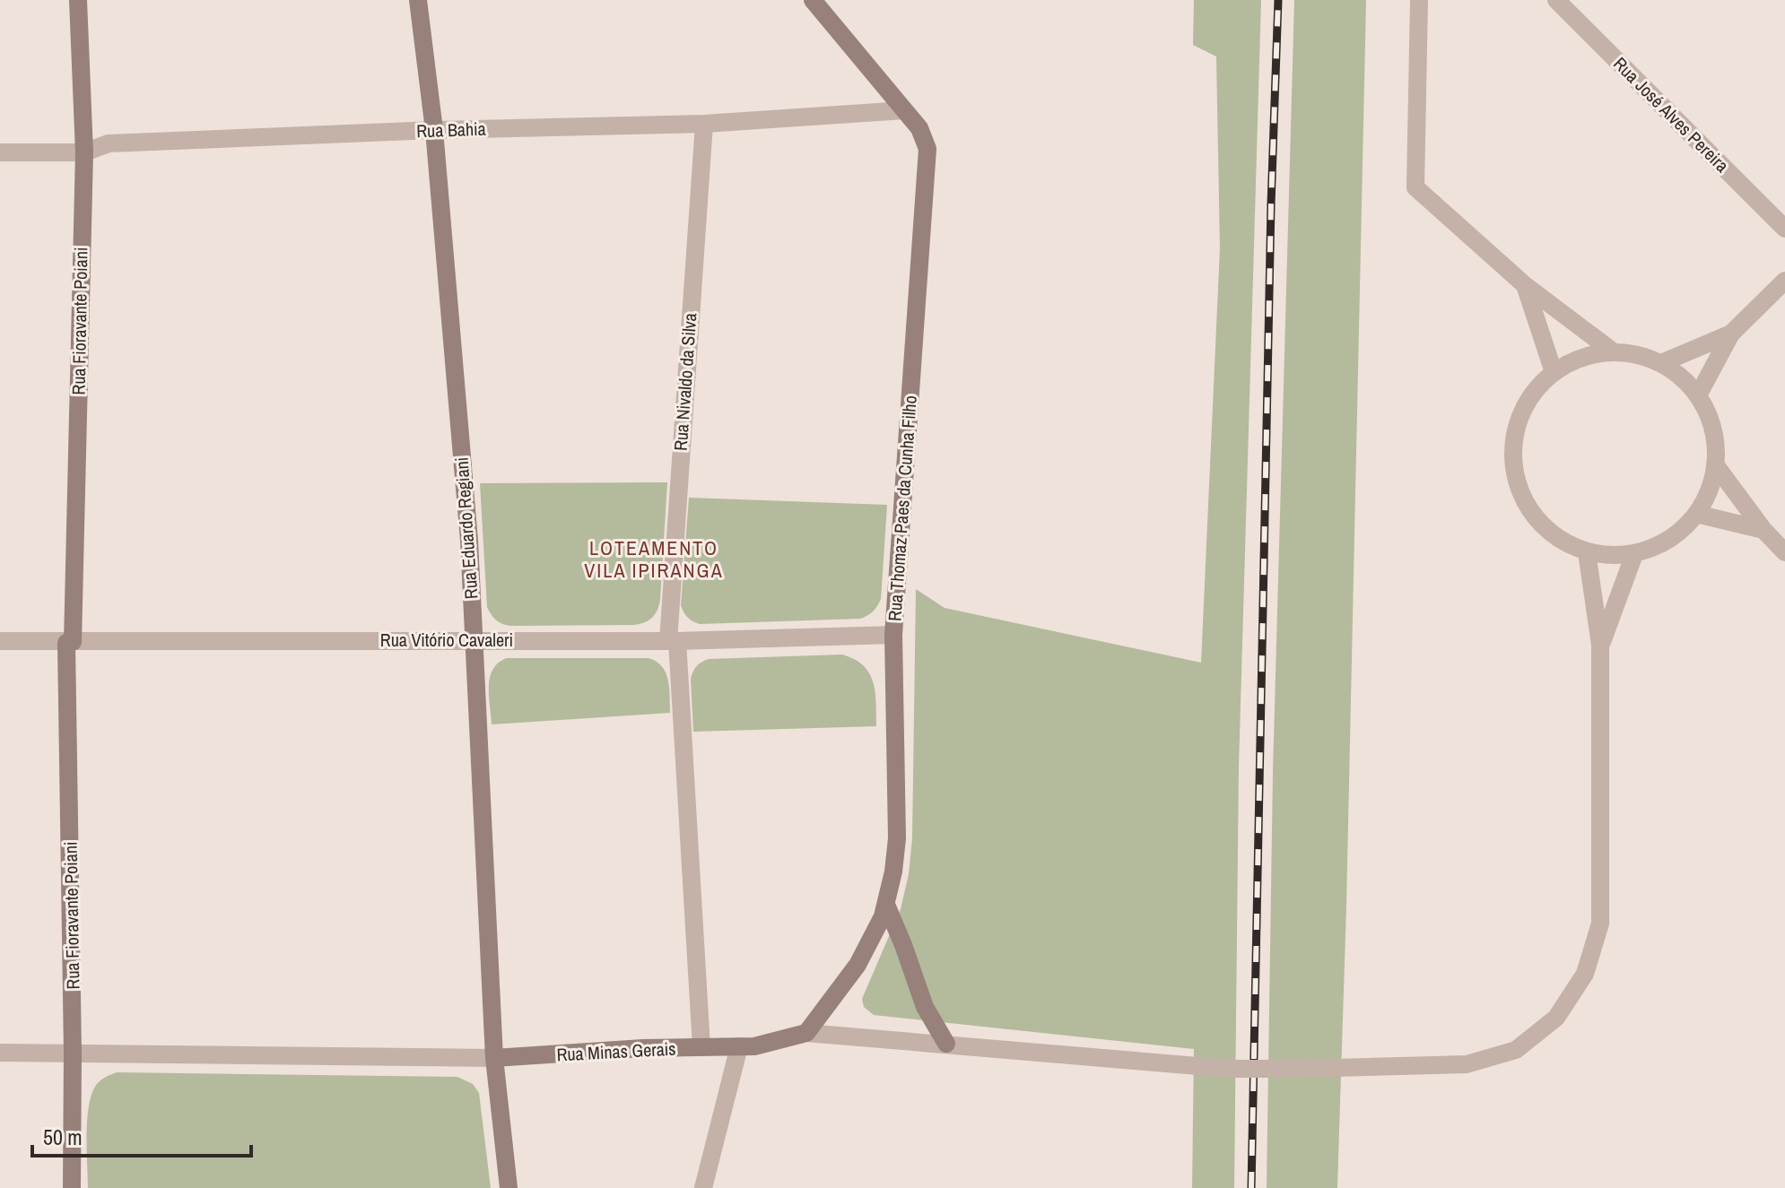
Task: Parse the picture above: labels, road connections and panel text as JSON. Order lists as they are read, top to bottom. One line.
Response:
{"streets":{"street":["Rua José Alves Pereira","Rua Bahia","Rua Fioravante Poiani","Rua Nivaldo da Silva","Rua Thomaz Paes da Cunha Filho","Rua Eduardo Regiani","Rua Vitório Cavaleri","Rua Minas Gerais"]},"crossings":[["Rua Bahia","Rua Fioravante Poiani"],["Rua Bahia","Rua Nivaldo da Silva"],["Rua Bahia","Rua Thomaz Paes da Cunha Filho"],["Rua Bahia","Rua Eduardo Regiani"],["Rua Fioravante Poiani","Rua Vitório Cavaleri"],["Rua Fioravante Poiani","Rua Minas Gerais"],["Rua Nivaldo da Silva","Rua Vitório Cavaleri"],["Rua Nivaldo da Silva","Rua Minas Gerais"],["Rua Thomaz Paes da Cunha Filho","Rua Vitório Cavaleri"],["Rua Thomaz Paes da Cunha Filho","Rua Minas Gerais"],["Rua Eduardo Regiani","Rua Vitório Cavaleri"],["Rua Eduardo Regiani","Rua Minas Gerais"]],"districts":["LOTEAMENTO VILA IPIRANGA"],"scale_bar":"50 m"}
